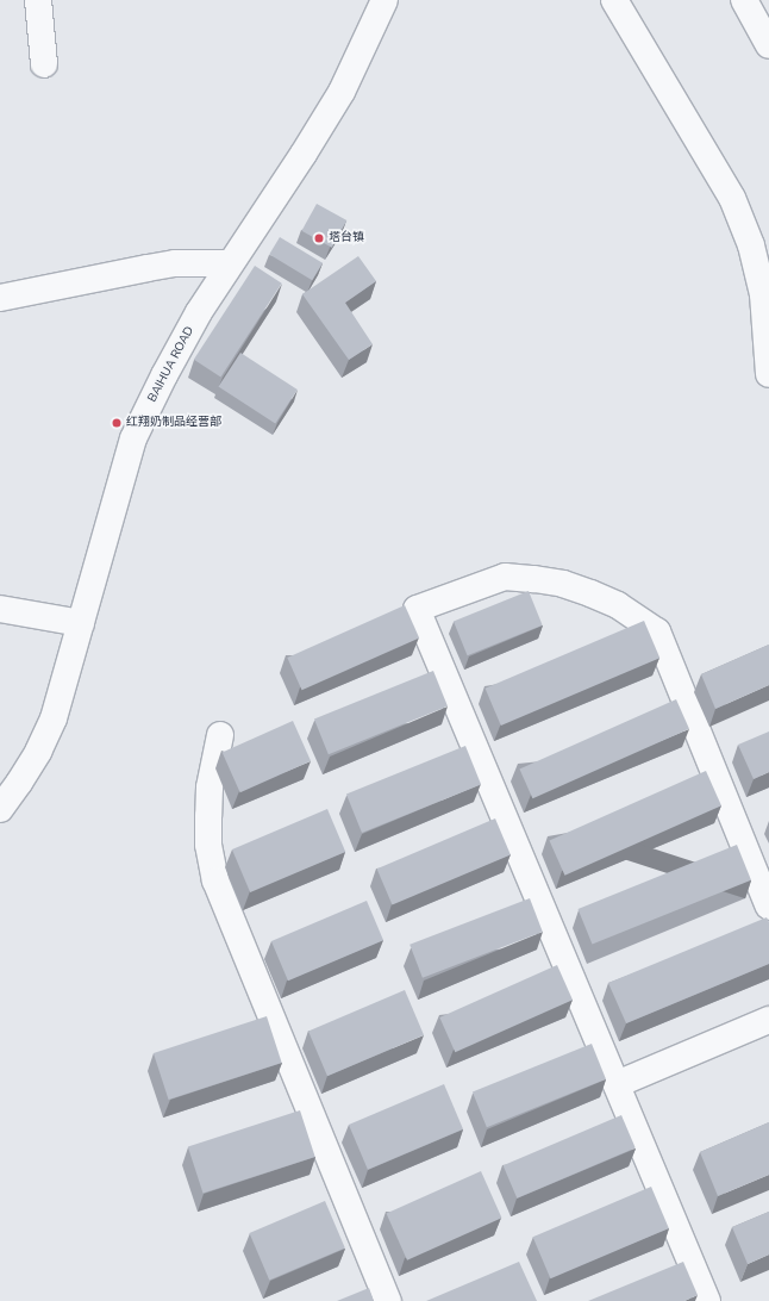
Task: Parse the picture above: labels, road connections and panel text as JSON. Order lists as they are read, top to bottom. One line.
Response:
{"streets":{"street":["BAIHUA ROAD"]},"places":["塔台镇","红翔奶制品经营部"]}
